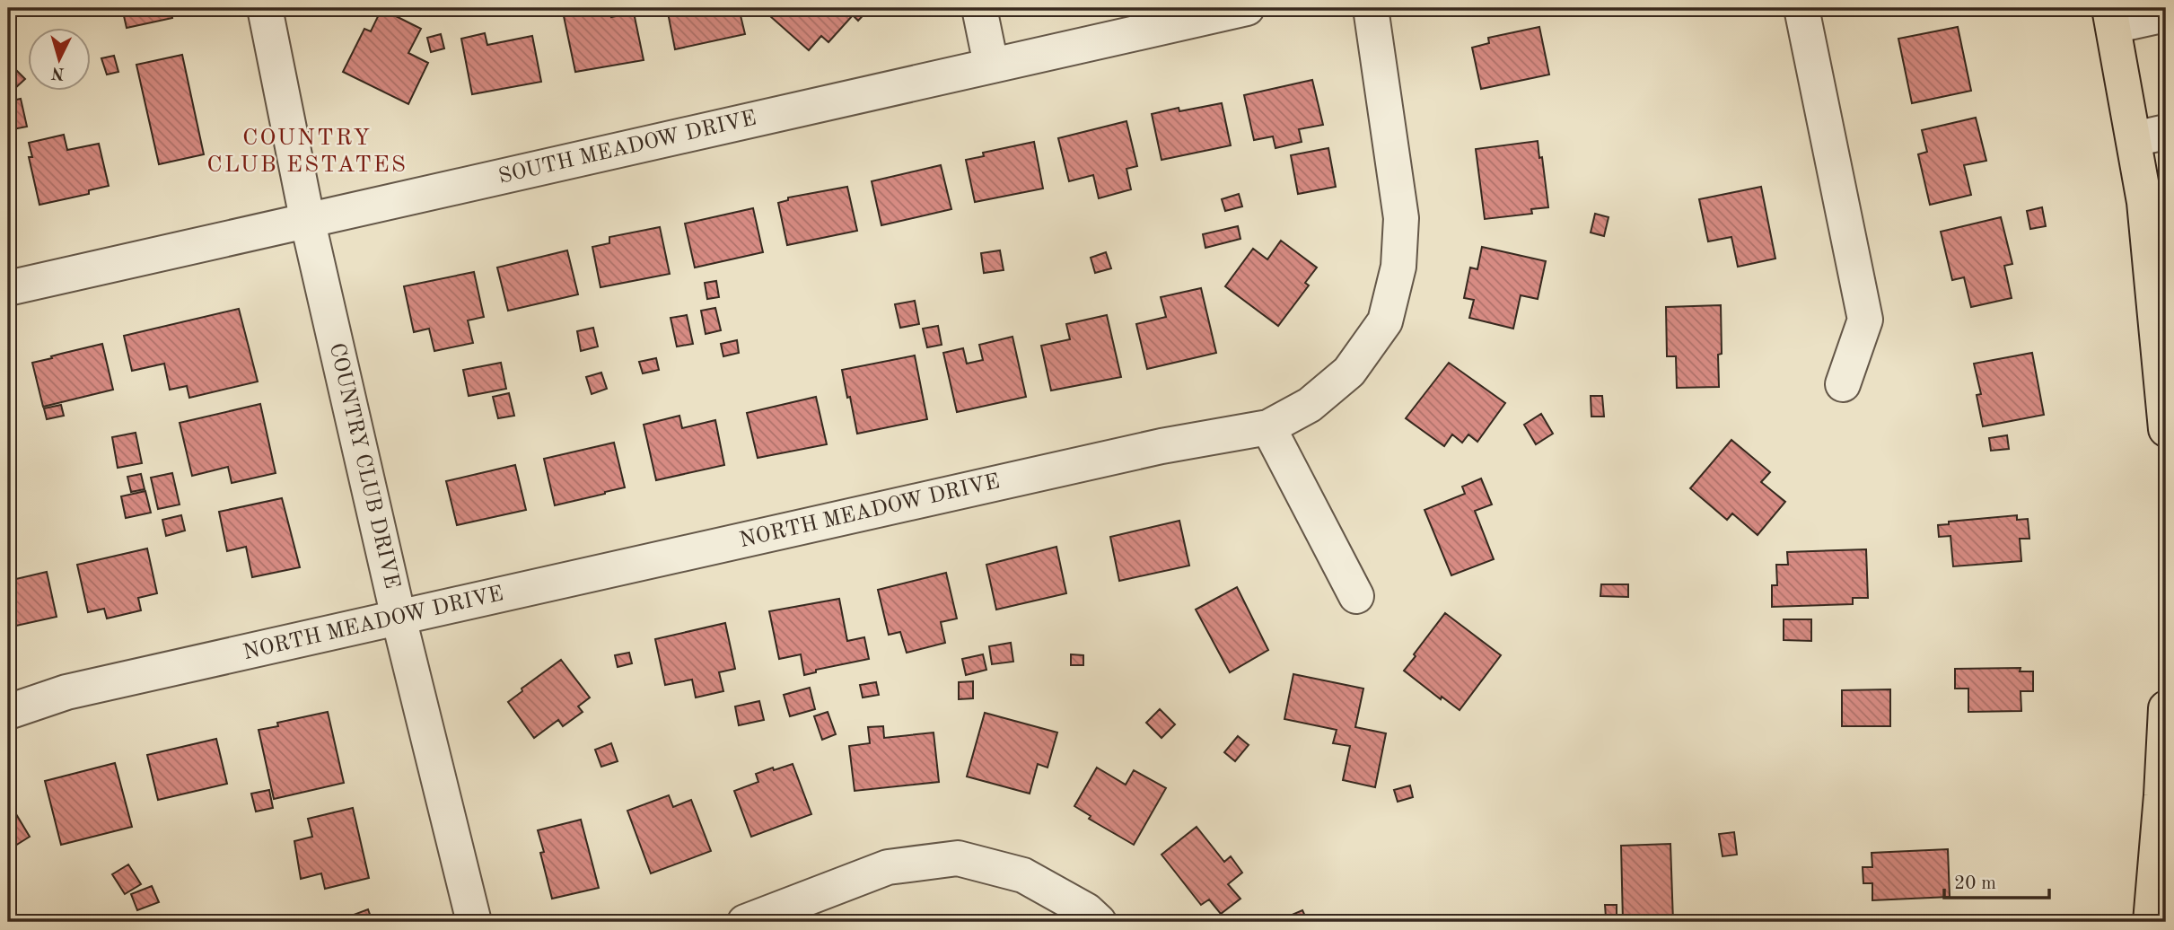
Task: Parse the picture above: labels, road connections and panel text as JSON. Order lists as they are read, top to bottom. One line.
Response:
{"streets":{"street":["SOUTH MEADOW DRIVE","COUNTRY CLUB DRIVE","NORTH MEADOW DRIVE"]},"crossings":[["SOUTH MEADOW DRIVE","COUNTRY CLUB DRIVE"],["COUNTRY CLUB DRIVE","NORTH MEADOW DRIVE"]],"districts":["COUNTRY CLUB ESTATES"],"scale_bar":"20 m","north":"bottom"}
